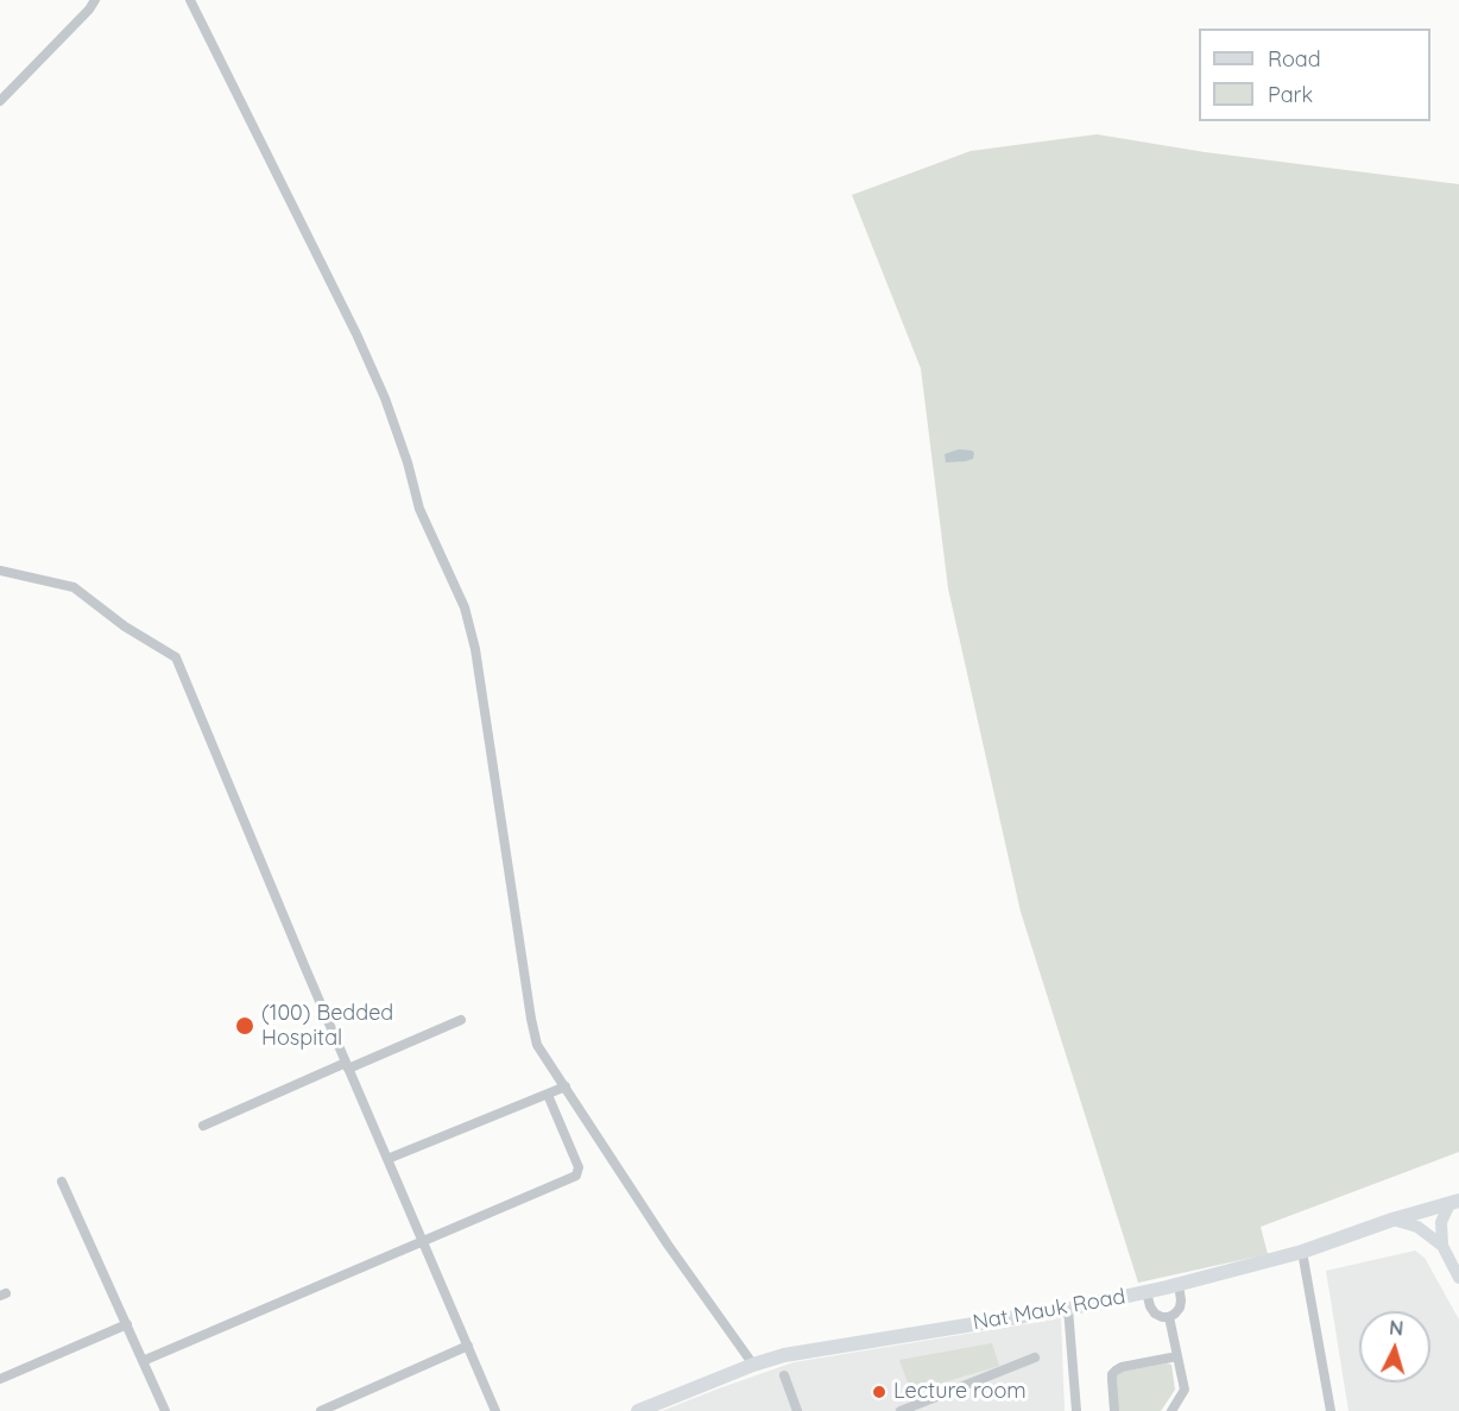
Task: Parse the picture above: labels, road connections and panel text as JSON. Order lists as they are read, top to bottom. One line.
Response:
{"streets":{"highway":["Nat Mauk Road"]},"places":["(100) Bedded Hospital","Lecture room"],"legend":["Road","Park"],"north":"top"}
